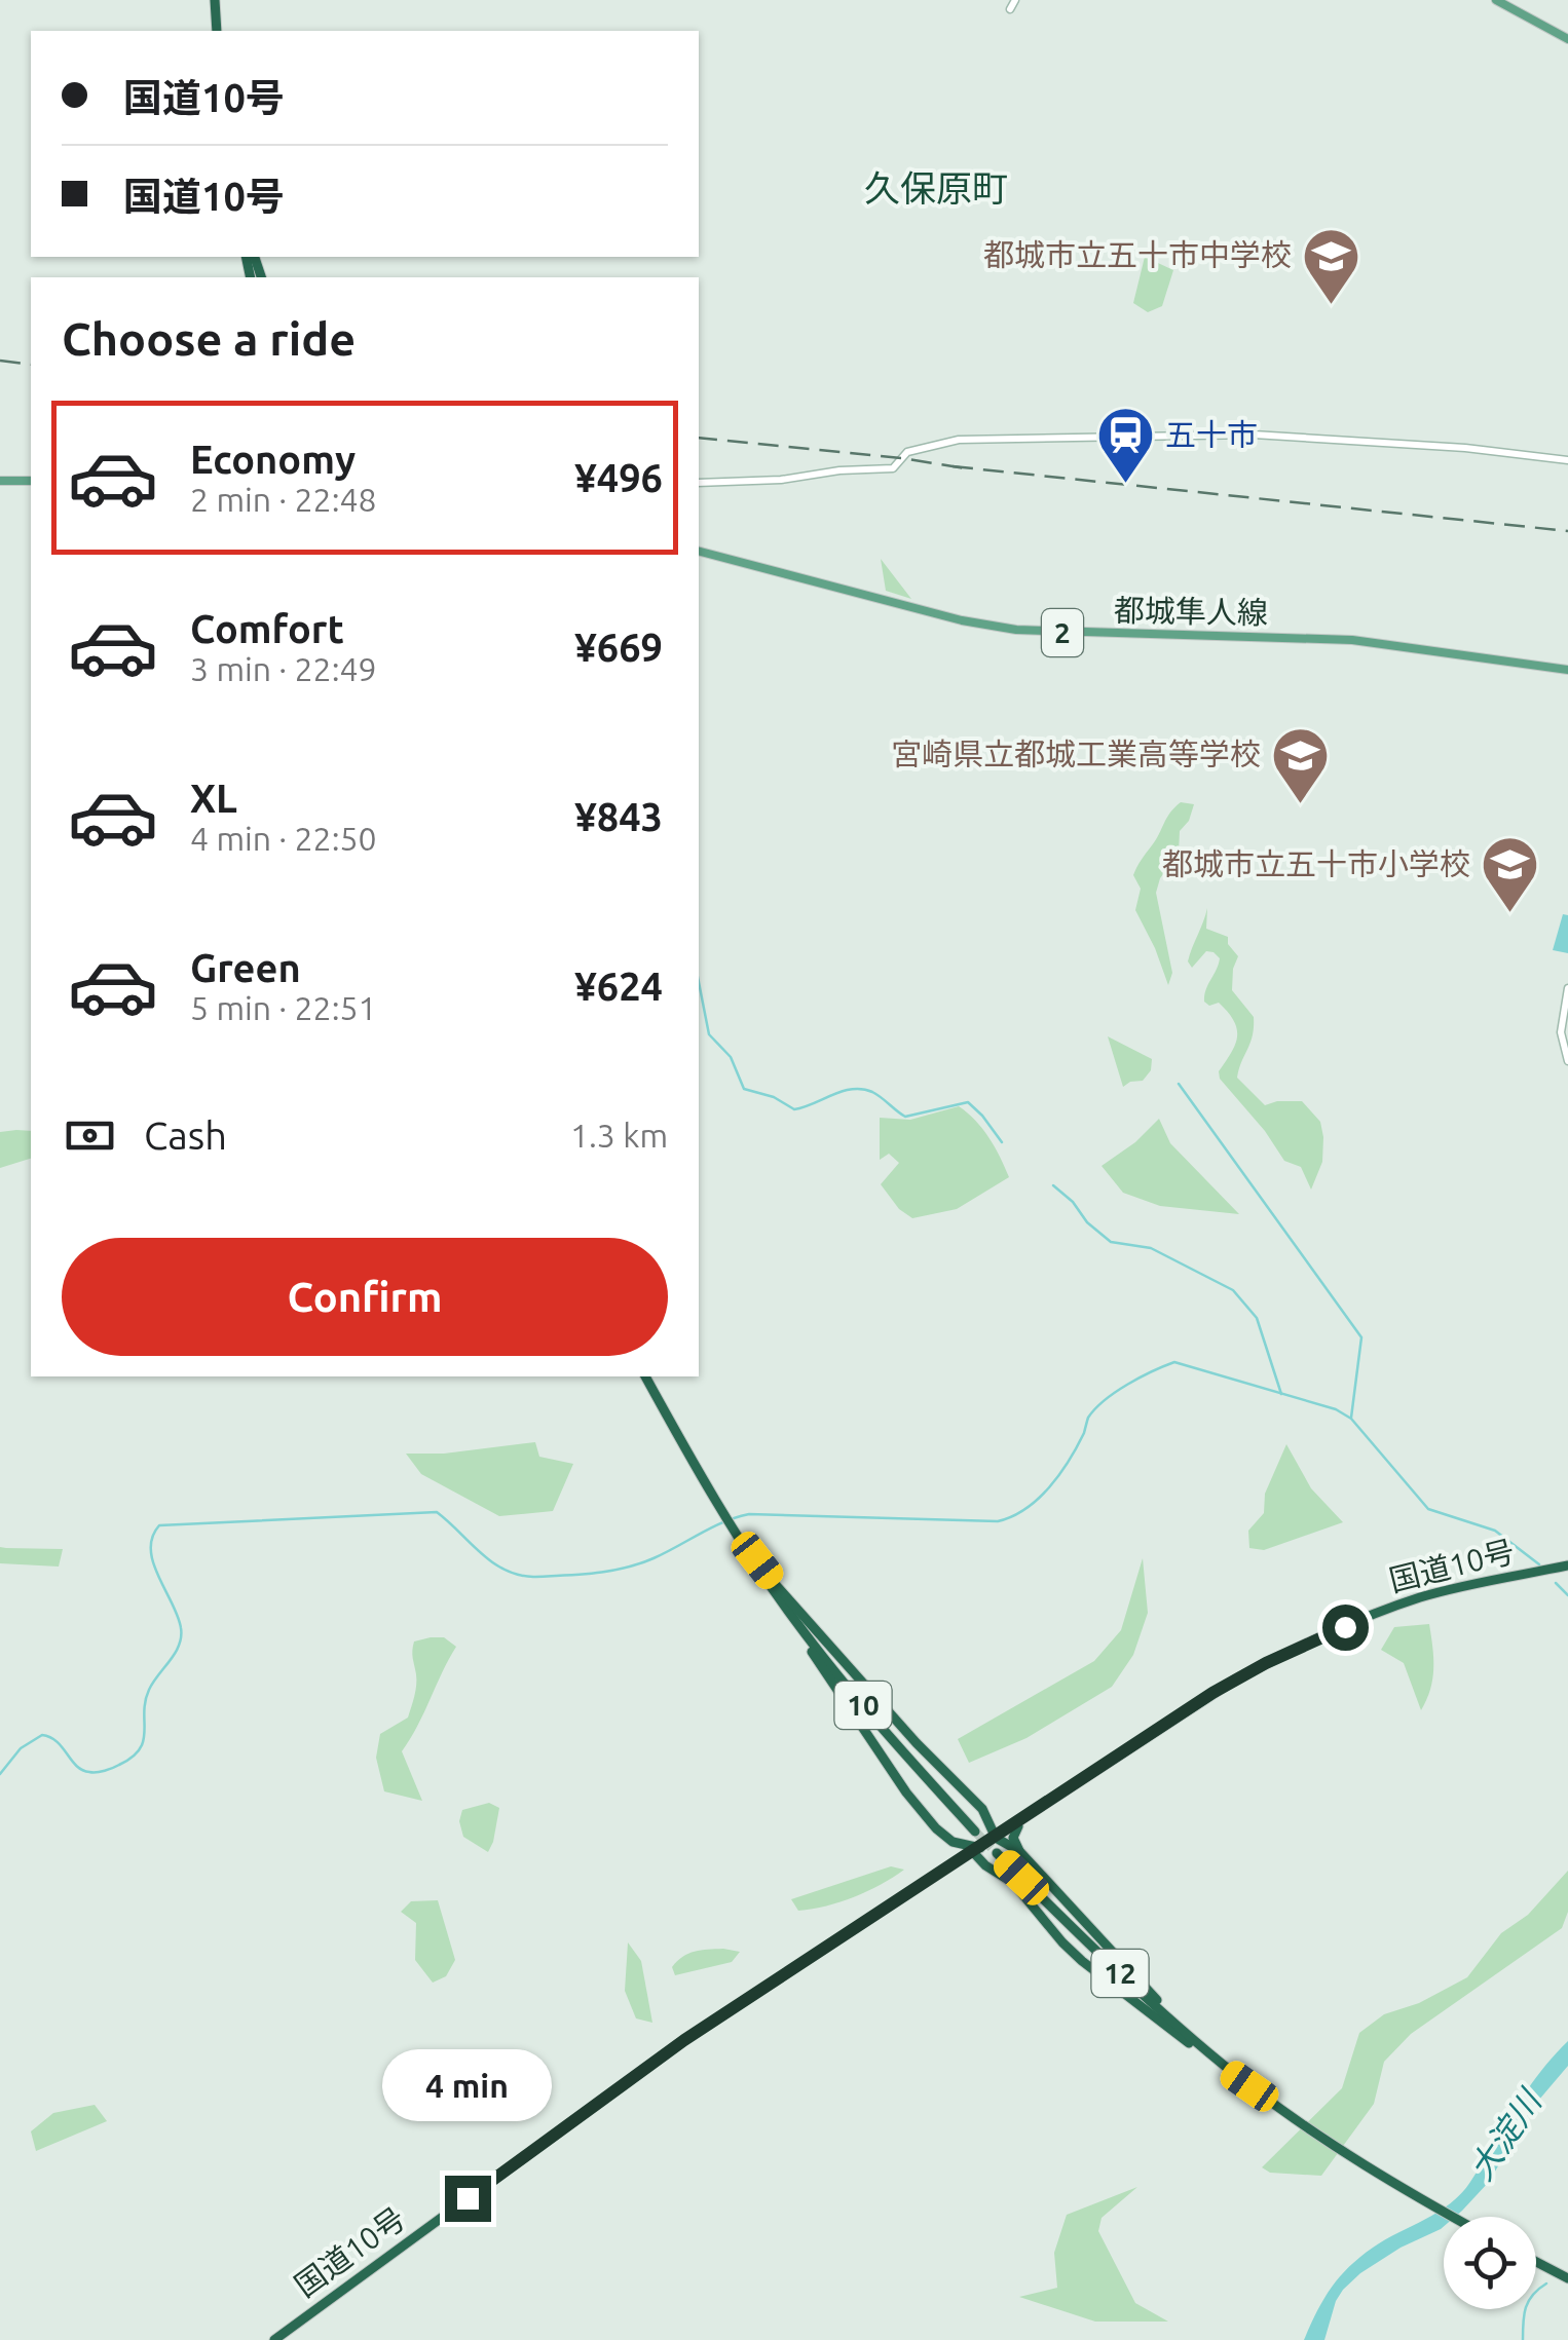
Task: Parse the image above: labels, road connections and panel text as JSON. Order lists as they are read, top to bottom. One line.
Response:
{"streets":{"highway":["国道10号","10","12"],"main road":["都城隼人線","2"]},"districts":["久保原町"],"water":["大淀川"],"places":{"school or university":["都城市立五十市中学校","宮崎県立都城工業高等学校","都城市立五十市小学校"],"station":["五十市"]},"page":{"banner":["国道10号","国道10号"],"heading":"Choose a ride","list":[{"name":"Economy","note":"2 min · 22:48","value":"¥496"},{"name":"Comfort","note":"3 min · 22:49","value":"¥669"},{"name":"XL","note":"4 min · 22:50","value":"¥843"},{"name":"Green","note":"5 min · 22:51","value":"¥624"}],"pay":["Cash","1.3 km"],"buttons":"Confirm","bubble":"4 min"}}
